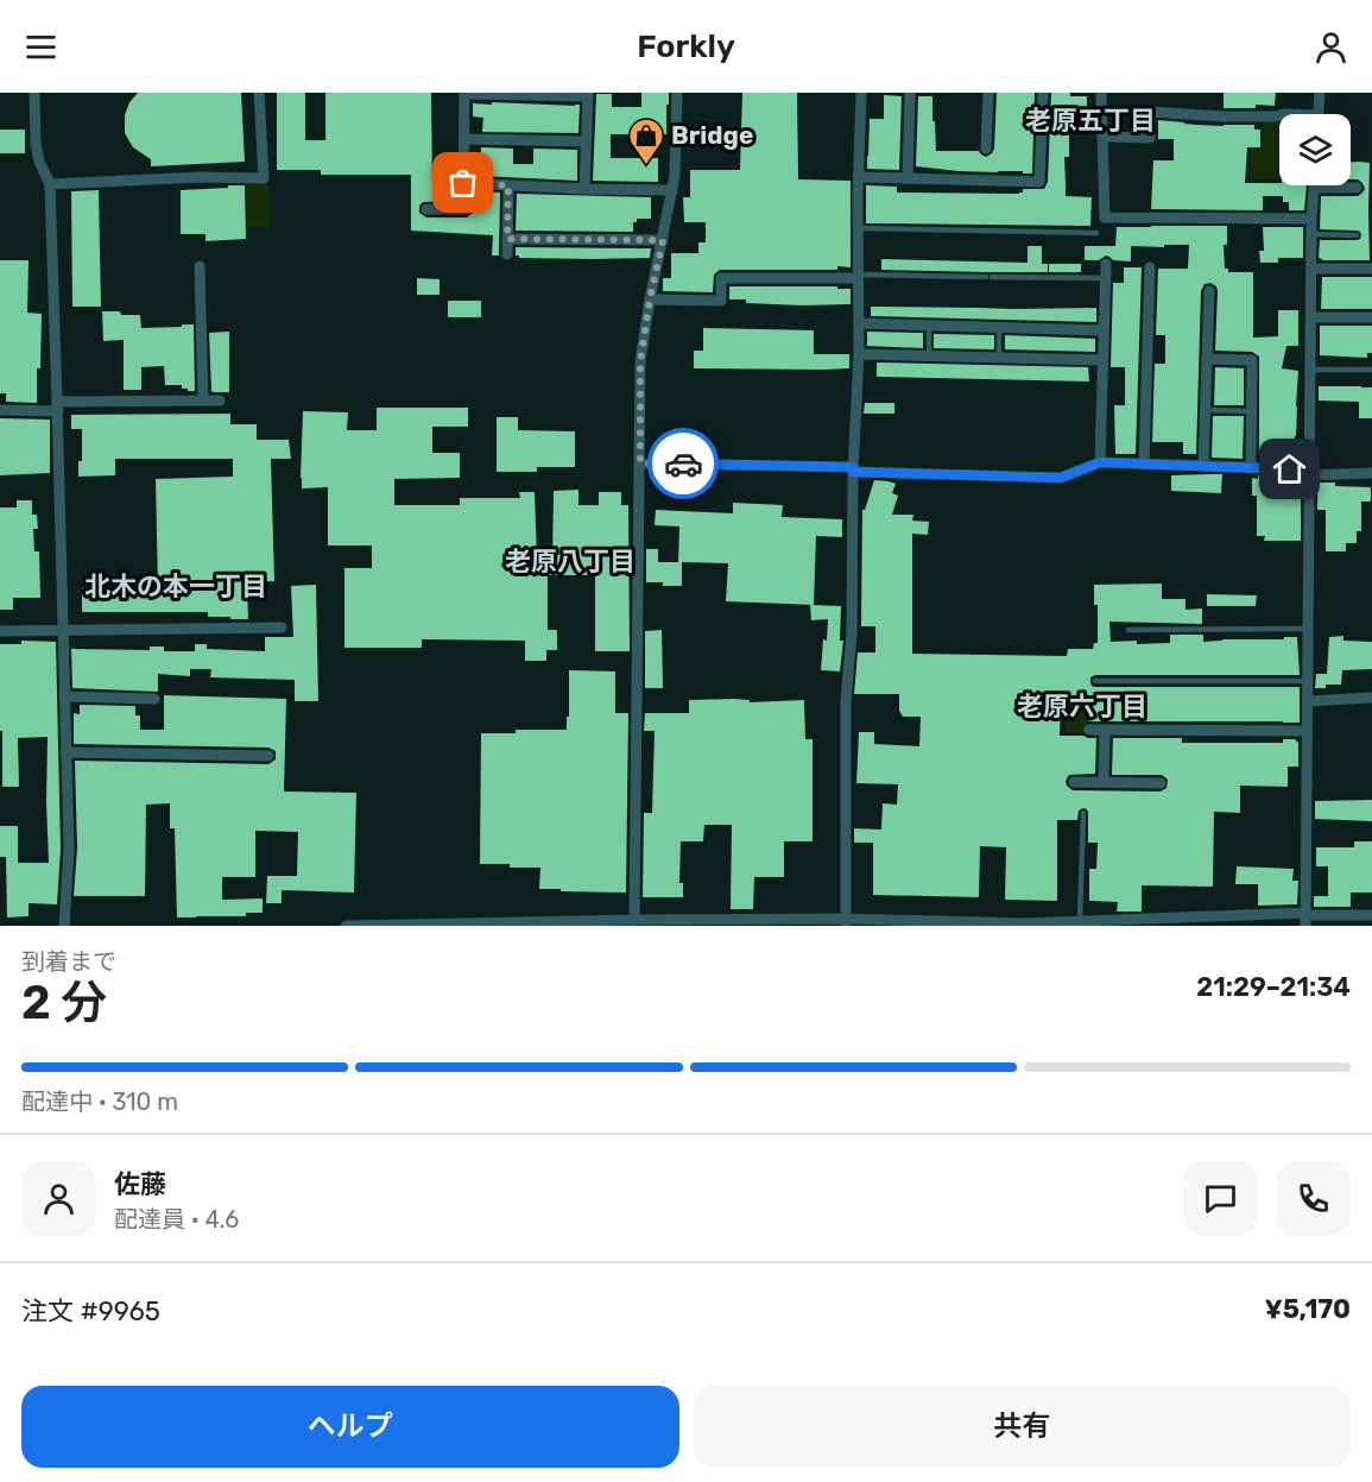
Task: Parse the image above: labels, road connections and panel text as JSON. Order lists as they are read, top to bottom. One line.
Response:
{"districts":["老原五丁目","老原八丁目","北木の本一丁目","老原六丁目"],"places":{"shop":["Bridge"]},"page":{"header":"Forkly","heading":["2 分","到着まで","21:29–21:34"],"panel":["佐藤","配達員 · 4.6","注文 #9965","¥5,170"],"bar":"配達中 · 310 m","buttons":["ヘルプ","共有"]}}
